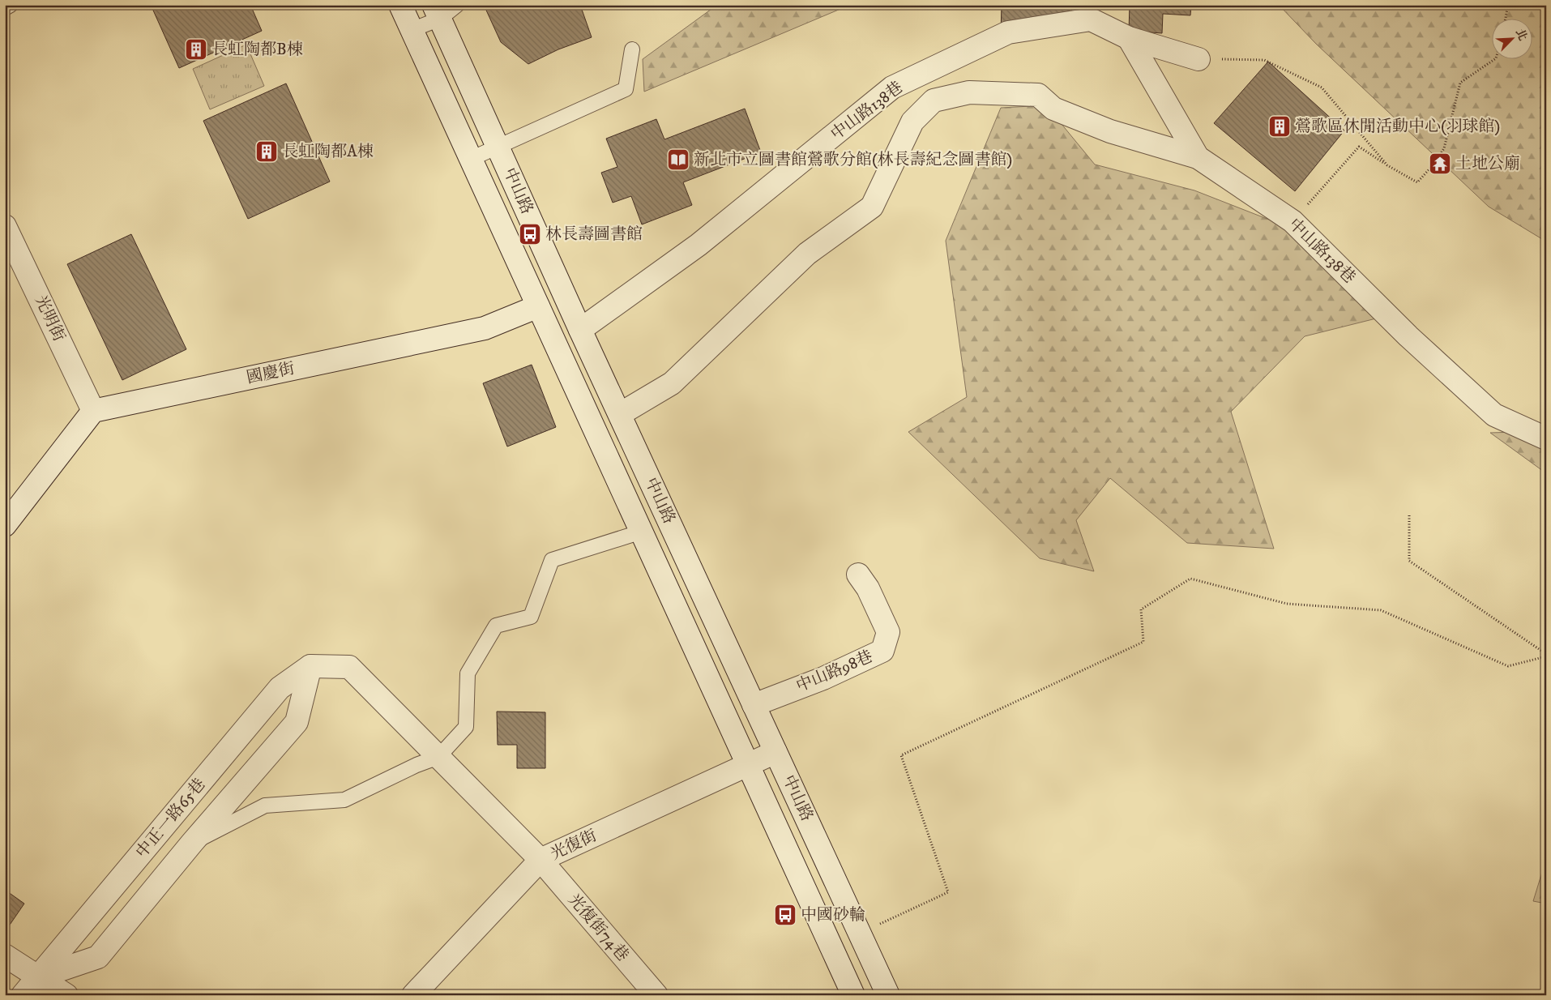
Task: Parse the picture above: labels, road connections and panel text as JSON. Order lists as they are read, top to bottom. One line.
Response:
{"streets":{"street":["中山路138巷","中山路","光明街","國慶街","中山路98巷","中正一路65巷","光復街","光復街74巷"]},"crossings":[["中山路138巷","中山路"],["中山路","國慶街"],["中山路","中山路98巷"],["中山路","中正一路65巷"],["中山路","光復街"],["光明街","國慶街"],["光復街","光復街74巷"]],"places":{"building":["長虹陶都B棟","鶯歌區休閒活動中心(羽球館)","長虹陶都A棟"],"library":["新北市立圖書館鶯歌分館(林長壽紀念圖書館)"],"temple":["土地公廟"],"bus stop":["林長壽圖書館","中國砂輪"]},"north":"top right"}
